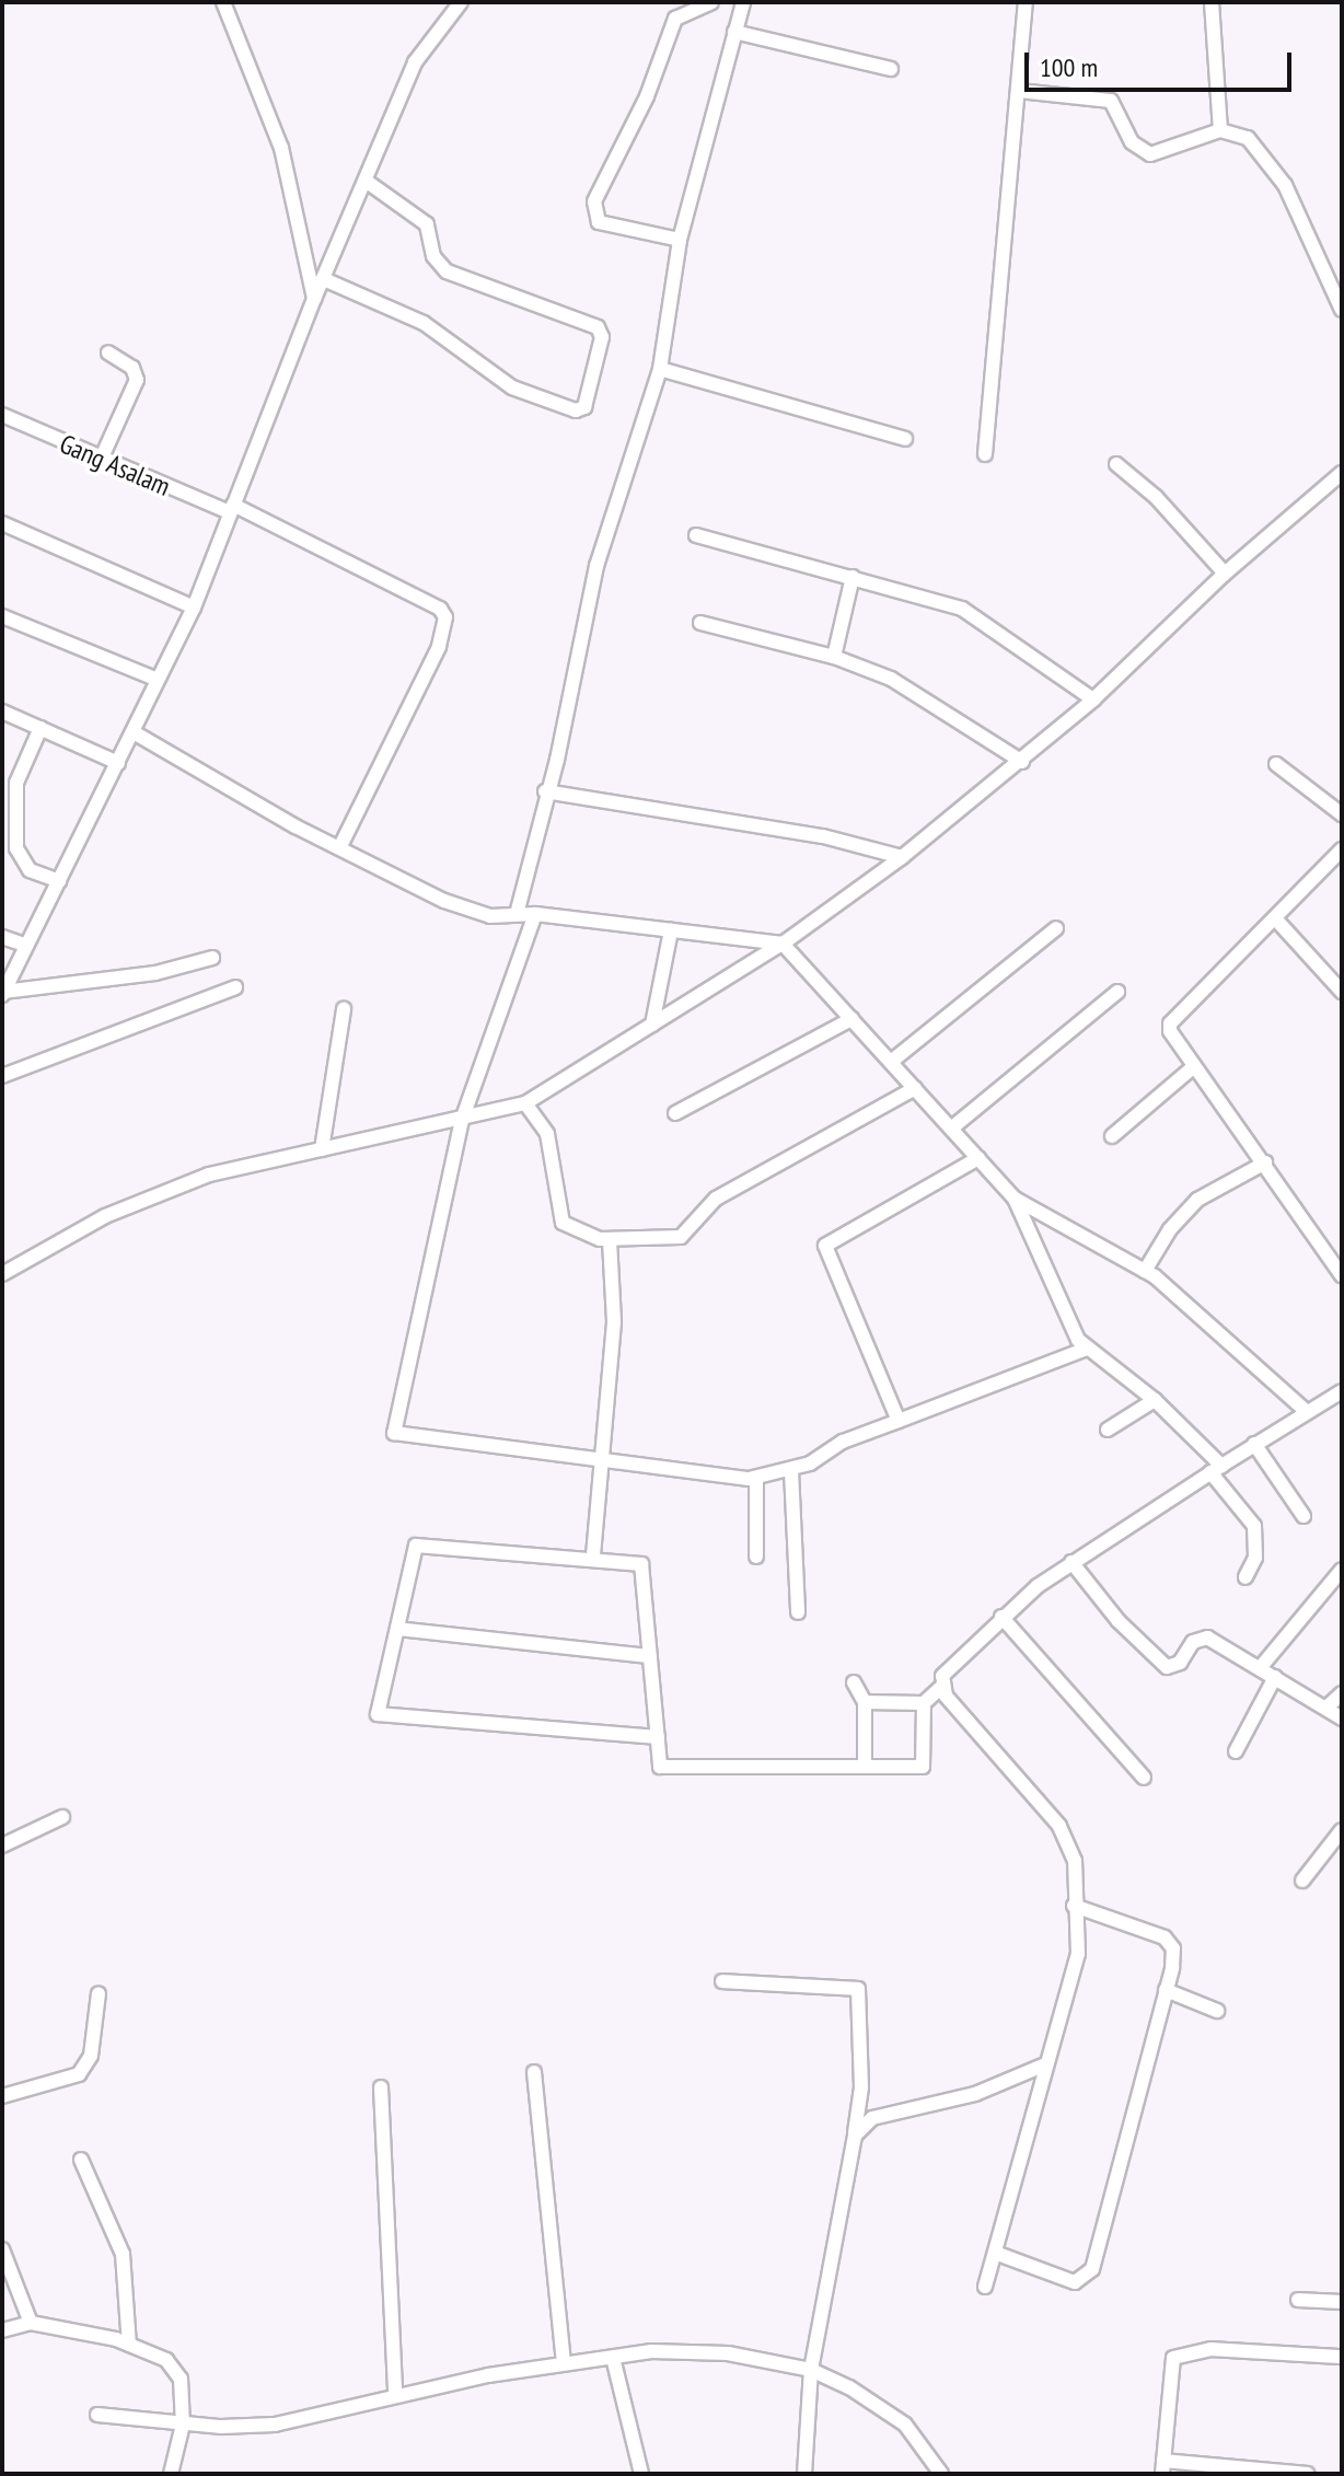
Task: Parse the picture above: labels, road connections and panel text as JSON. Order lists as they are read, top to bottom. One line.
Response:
{"streets":{"street":["Gang Asalam"]},"scale_bar":"100 m"}
